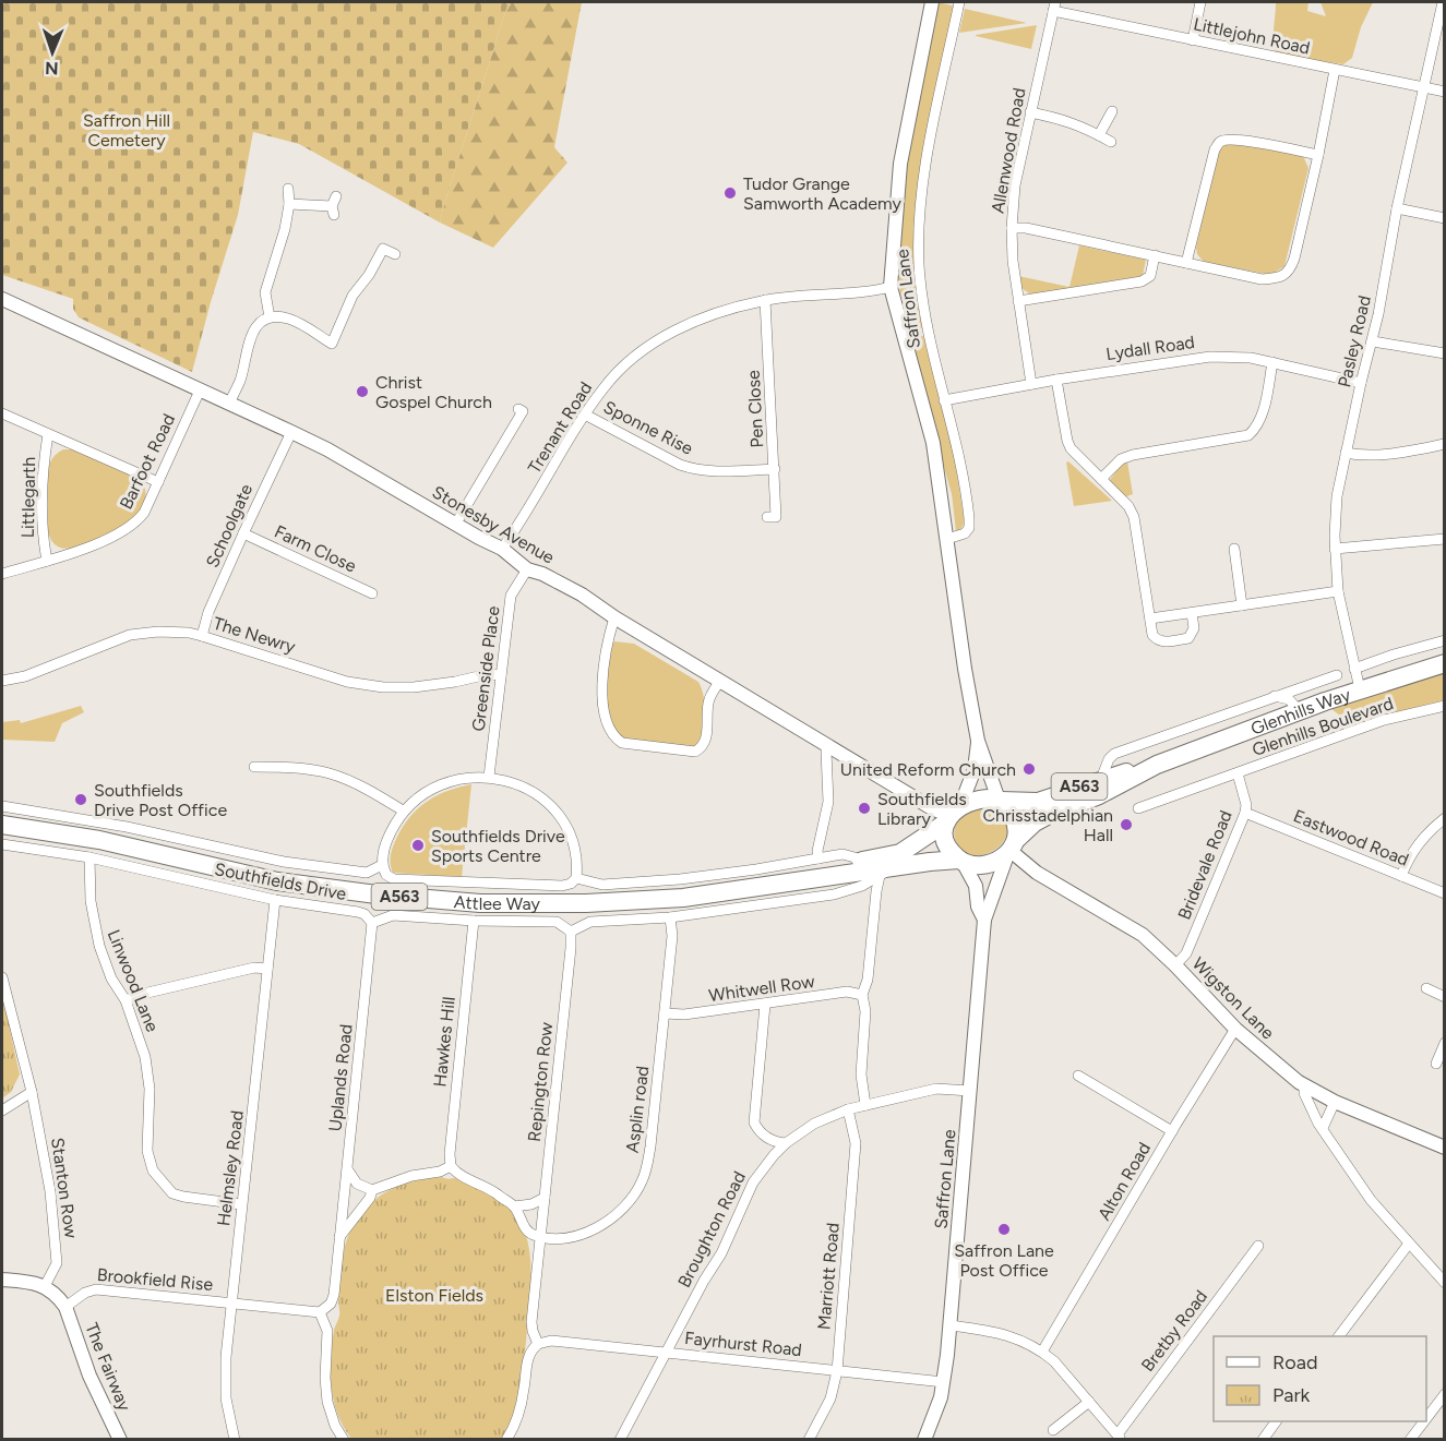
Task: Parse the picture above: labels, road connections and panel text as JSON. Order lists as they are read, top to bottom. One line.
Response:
{"streets":{"highway":["Glenhills Way","A563","Attlee Way"],"main road":["Saffron Lane","Stonesby Avenue","Wigston Lane","The Fairway"],"street":["Littlejohn Road","Allenwood Road","Pasley Road","Lydall Road","Pen Close","Trenant Road","Sponne Rise","Barfoot Road","Littlegarth","Schoolgate","Farm Close","The Newry","Greenside Place","Glenhills Boulevard","Eastwood Road","Bridevale Road","Southfields Drive","Linwood Lane","Whitwell Row","Hawkes Hill","Uplands Road","Repington Row","Asplin road","Helmsley Road","Alton Road","Stanton Row","Broughton Road","Marriott Road","Brookfield Rise","Bretby Road","Fayrhurst Road"]},"crossings":[["Littlejohn Road","Allenwood Road"],["Littlejohn Road","Pasley Road"],["Allenwood Road","Lydall Road"],["Saffron Lane","Lydall Road"],["Saffron Lane","Trenant Road"],["Saffron Lane","Stonesby Avenue"],["Saffron Lane","Glenhills Way"],["Saffron Lane","A563"],["Saffron Lane","Attlee Way"],["Saffron Lane","Wigston Lane"],["Saffron Lane","Broughton Road"],["Saffron Lane","Fayrhurst Road"],["Pasley Road","Lydall Road"],["Pasley Road","Glenhills Way"],["Pen Close","Trenant Road"],["Pen Close","Sponne Rise"],["Trenant Road","Sponne Rise"],["Trenant Road","Stonesby Avenue"],["Barfoot Road","Littlegarth"],["Barfoot Road","Stonesby Avenue"],["Stonesby Avenue","Schoolgate"],["Stonesby Avenue","Greenside Place"],["Stonesby Avenue","Glenhills Way"],["Stonesby Avenue","A563"],["Stonesby Avenue","Attlee Way"],["Stonesby Avenue","Wigston Lane"],["Schoolgate","Farm Close"],["Schoolgate","The Newry"],["The Newry","Greenside Place"],["Glenhills Way","Glenhills Boulevard"],["Glenhills Way","A563"],["Glenhills Way","Attlee Way"],["Glenhills Way","Wigston Lane"],["Glenhills Boulevard","Bridevale Road"],["A563","Attlee Way"],["A563","Wigston Lane"],["Eastwood Road","Bridevale Road"],["Bridevale Road","Wigston Lane"],["Southfields Drive","Linwood Lane"],["Southfields Drive","Uplands Road"],["Southfields Drive","Helmsley Road"],["Attlee Way","Wigston Lane"],["Linwood Lane","Helmsley Road"],["Whitwell Row","Asplin road"],["Wigston Lane","Alton Road"],["Repington Row","Asplin road"],["Helmsley Road","Brookfield Rise"],["Broughton Road","Marriott Road"],["Broughton Road","Fayrhurst Road"],["Marriott Road","Fayrhurst Road"],["Brookfield Rise","The Fairway"]],"parks":["Saffron Hill Cemetery","Elston Fields"],"places":["Tudor Grange Samworth Academy","Christ Gospel Church","United Reform Church","Southfields Drive Post Office","Southfields Library","Chrisstadelphian Hall","Southfields Drive Sports Centre","Saffron Lane Post Office"],"legend":["Road","Park"],"north":"bottom"}
